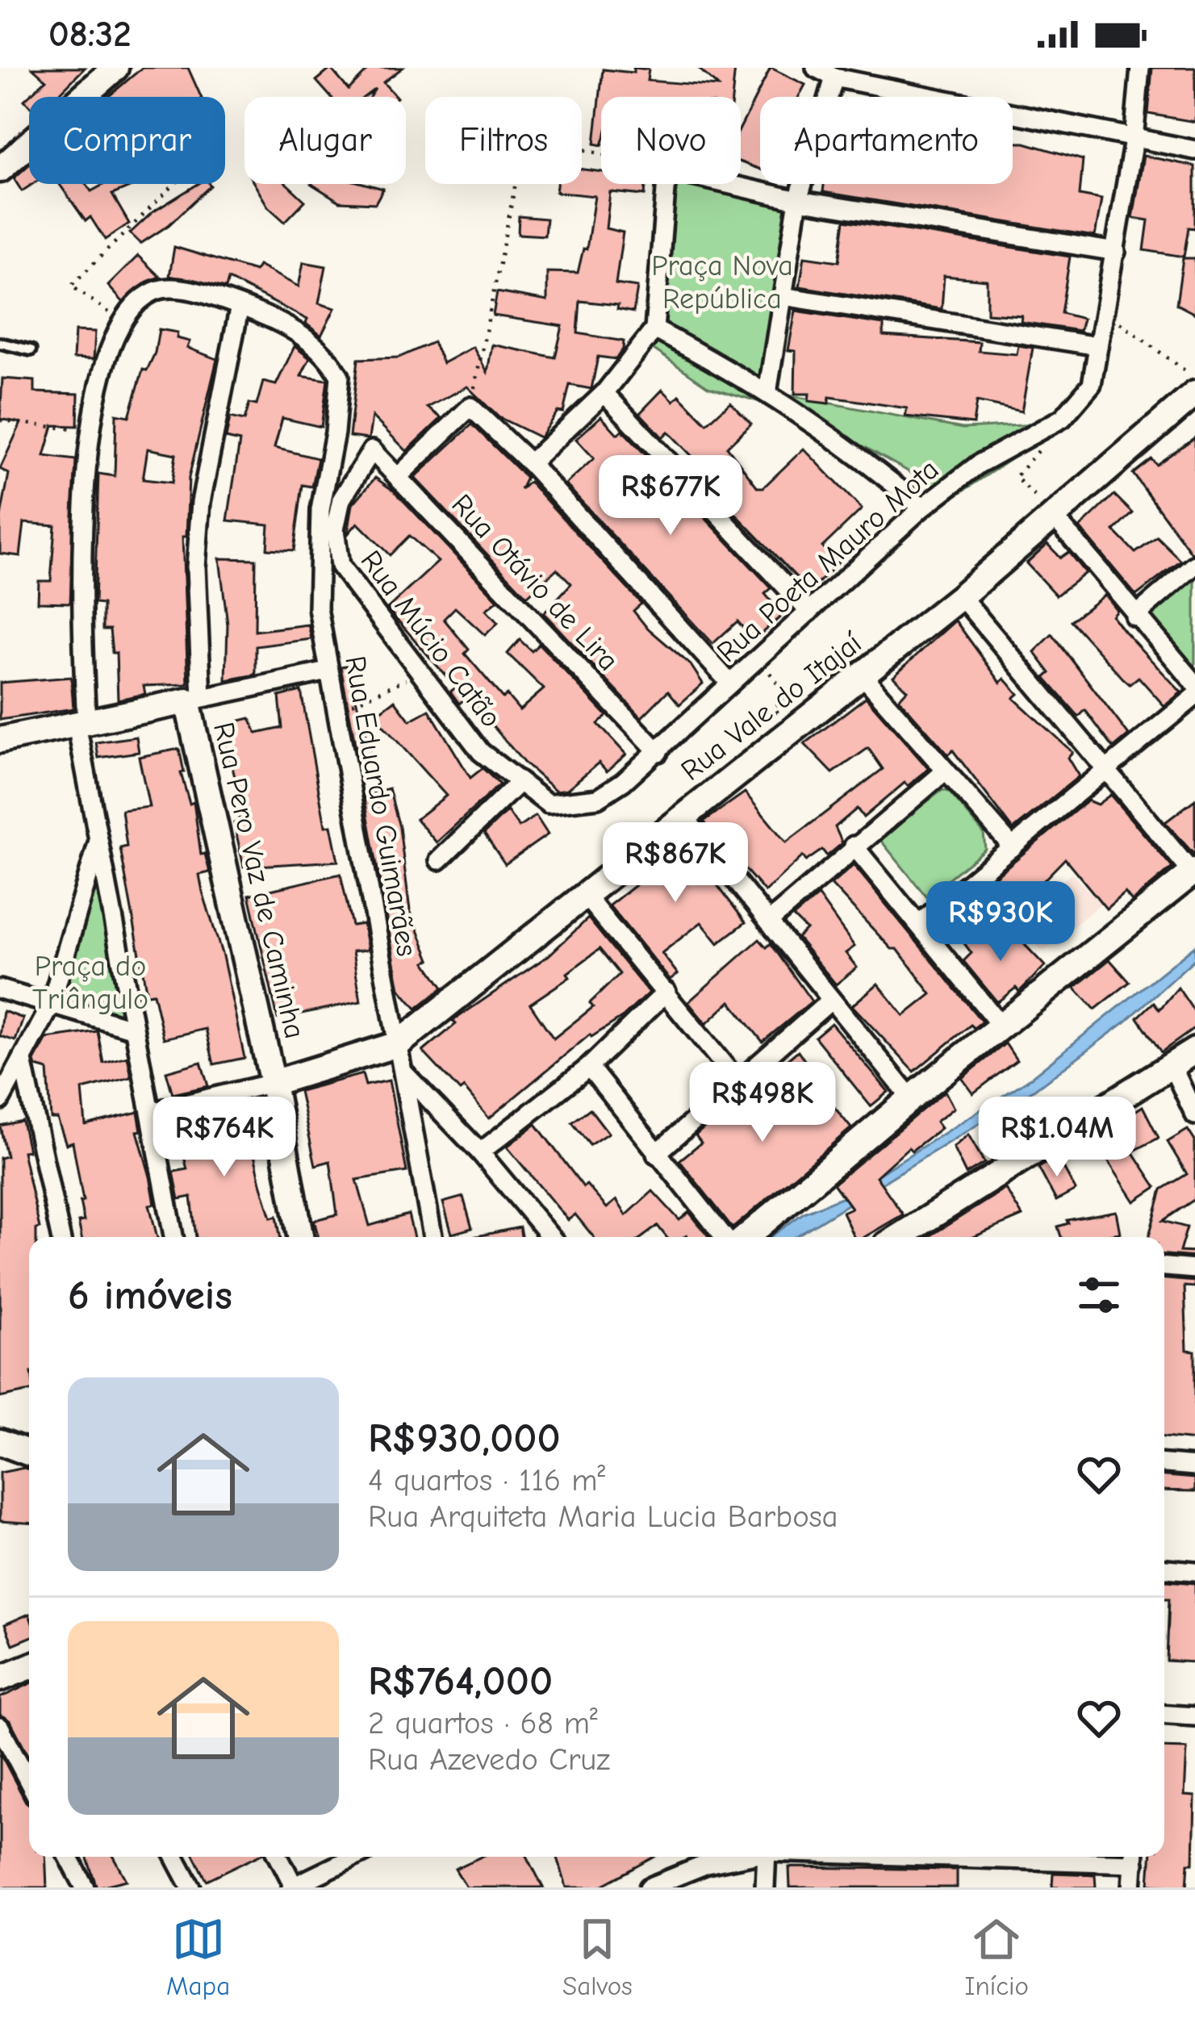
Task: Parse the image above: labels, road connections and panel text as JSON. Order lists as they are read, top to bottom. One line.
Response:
{"streets":{"main road":["Rua Vale do Itajaí","Rua Pero Vaz de Caminha"],"street":["Rua Poeta Mauro Mota","Rua Otávio de Lira","Rua Múcio Catão","Rua Eduardo Guimarães"]},"crossings":[["Rua Poeta Mauro Mota","Rua Otávio de Lira"],["Rua Poeta Mauro Mota","Rua Múcio Catão"],["Rua Otávio de Lira","Rua Múcio Catão"],["Rua Vale do Itajaí","Rua Eduardo Guimarães"],["Rua Vale do Itajaí","Rua Pero Vaz de Caminha"]],"parks":["Praça Nova República","Praça do Triângulo"],"page":{"status":"08:32","chip":["Comprar","Alugar","Filtros","Novo","Apartamento"],"price":["R$677K","R$867K","R$930K","R$498K","R$764K","R$1.04M"],"heading":"6 imóveis","list":[{"name":"R$930,000","note":"4 quartos · 116 m² · Rua Arquiteta Maria Lucia Barbosa"},{"name":"R$764,000","note":"2 quartos · 68 m² · Rua Azevedo Cruz"}],"tabs":["Mapa","Salvos","Início"]}}
